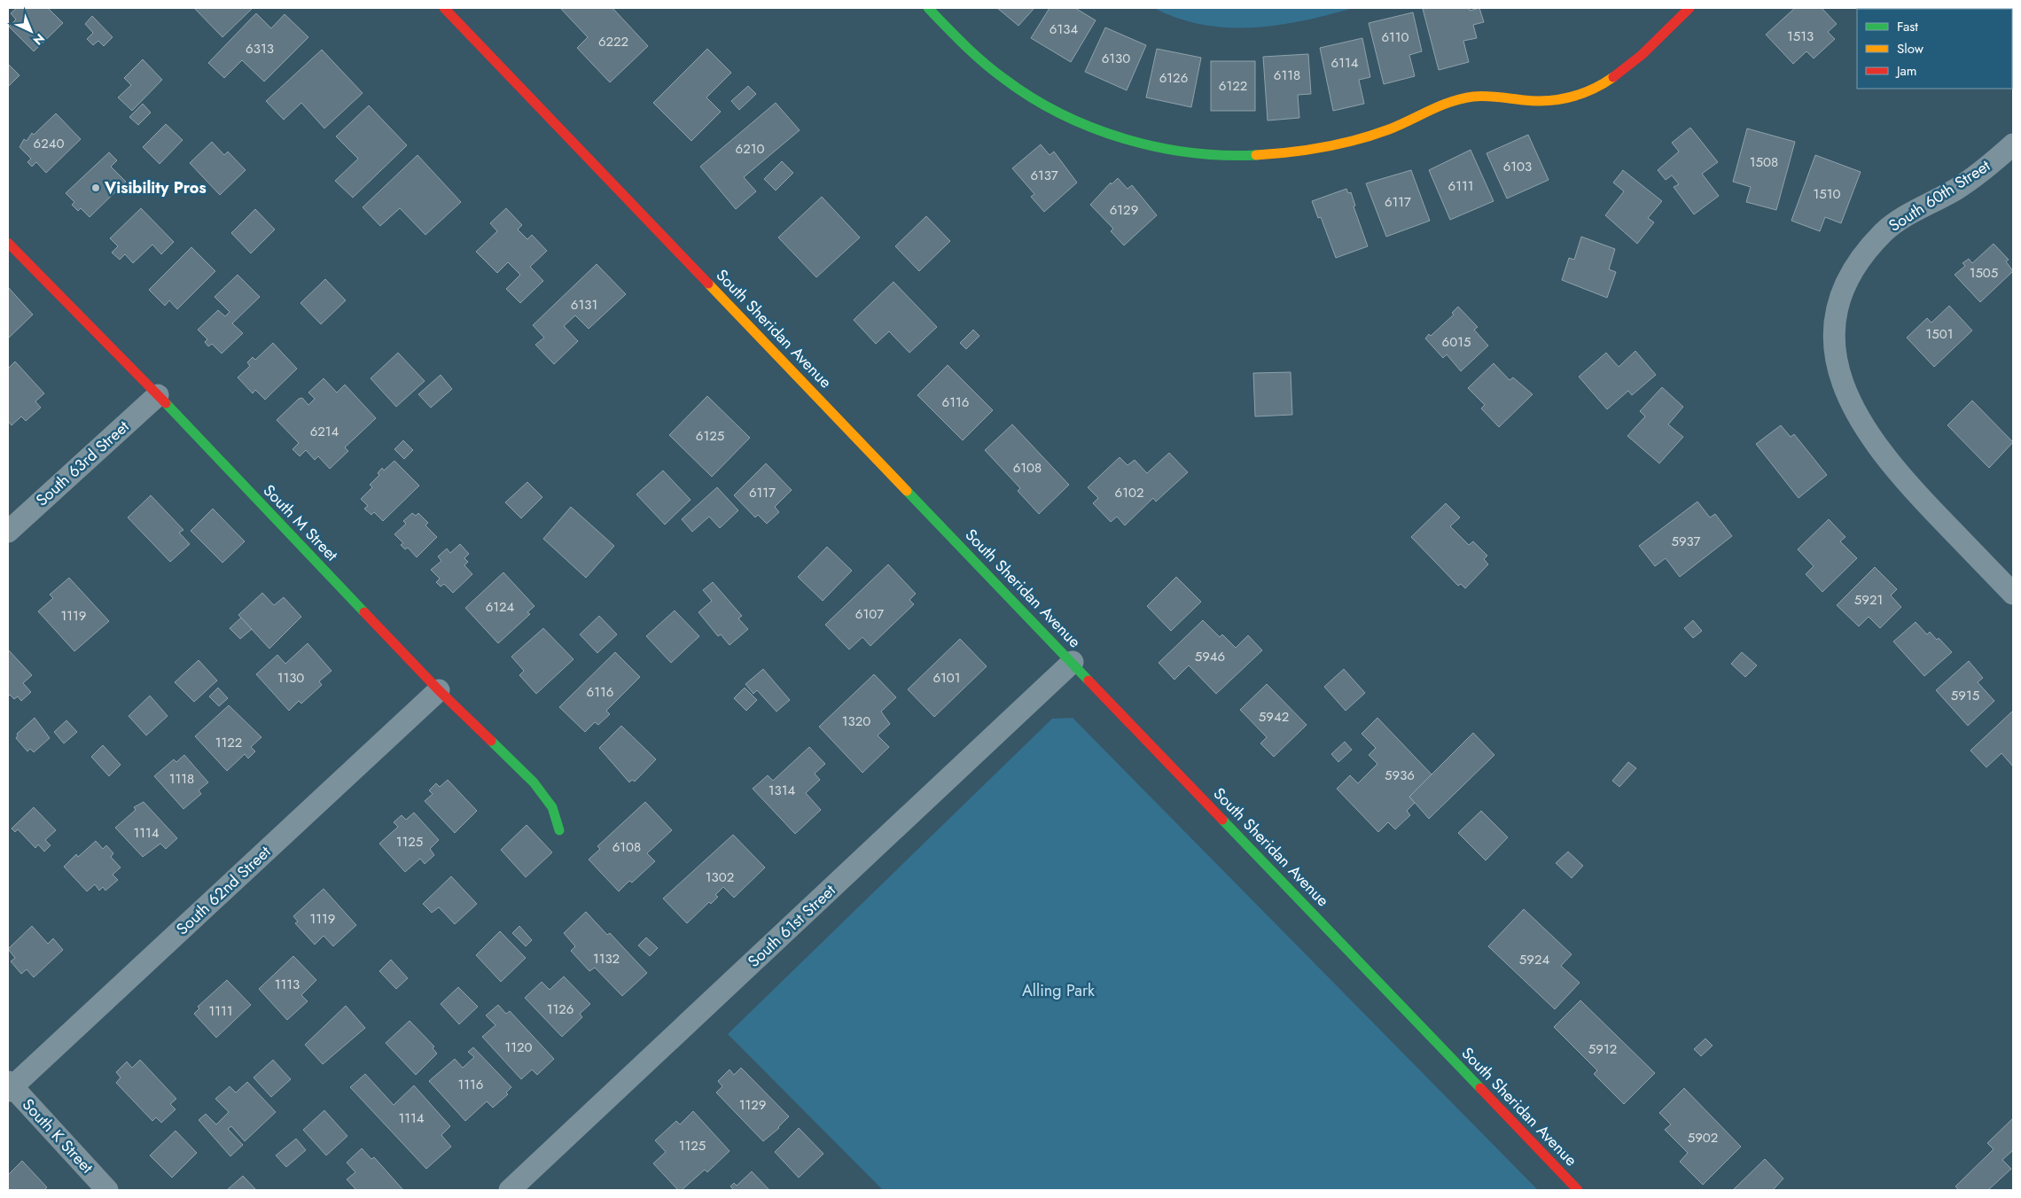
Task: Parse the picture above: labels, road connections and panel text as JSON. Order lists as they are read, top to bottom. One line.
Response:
{"streets":{"street":["South 60th Street","South Sheridan Avenue","South 63rd Street","South M Street","South 62nd Street","South 61st Street","South K Street"]},"crossings":[["South Sheridan Avenue","South 61st Street"],["South 63rd Street","South M Street"],["South M Street","South 62nd Street"],["South 62nd Street","South K Street"]],"parks":["Alling Park"],"places":["Visibility Pros"],"house_numbers":["6134","1513","6110","6222","6313","6130","6114","6118","6126","6122","6240","6210","1508","6103","6137","6111","1510","6117","6129","1505","6131","1501","6015","6116","6214","6125","6108","6117","6102","5937","5921","6124","6107","1119","5946","1130","6101","6116","5915","5942","1320","1122","5936","1118","1314","1114","1125","6108","1302","1119","1132","5924","1113","1126","1111","1120","5912","1116","1129","1114","5902","1125"],"legend":["Fast","Slow","Jam"],"north":"bottom right"}
